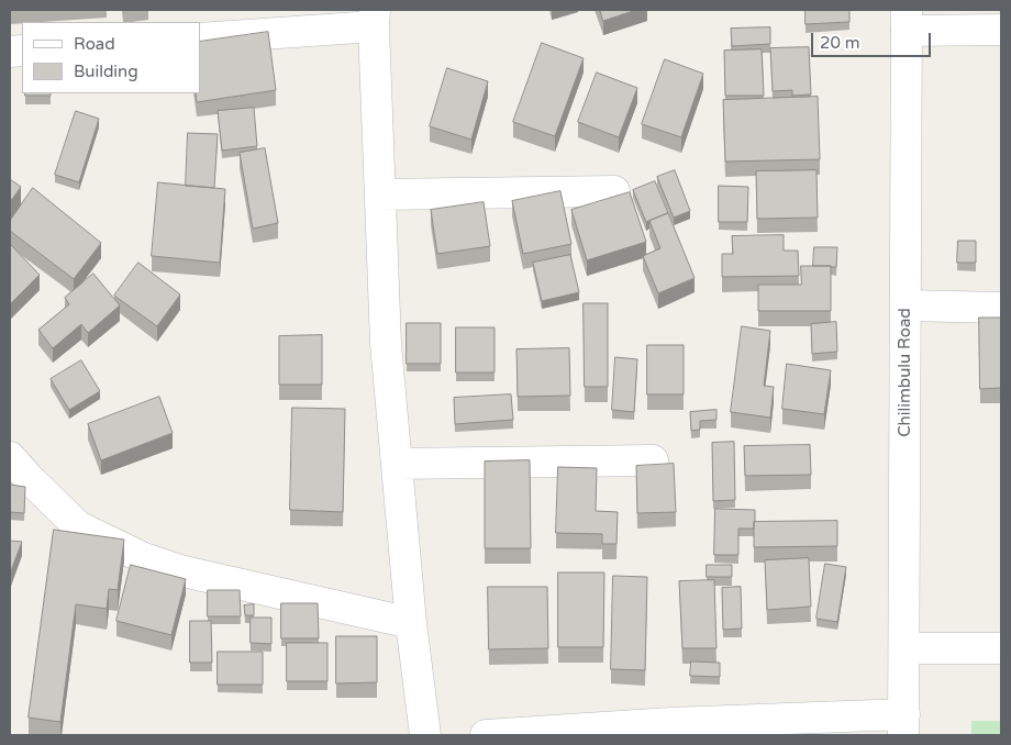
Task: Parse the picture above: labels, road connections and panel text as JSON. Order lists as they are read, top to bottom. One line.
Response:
{"streets":{"street":["Chilimbulu Road"]},"legend":["Road","Building"],"scale_bar":"20 m"}
